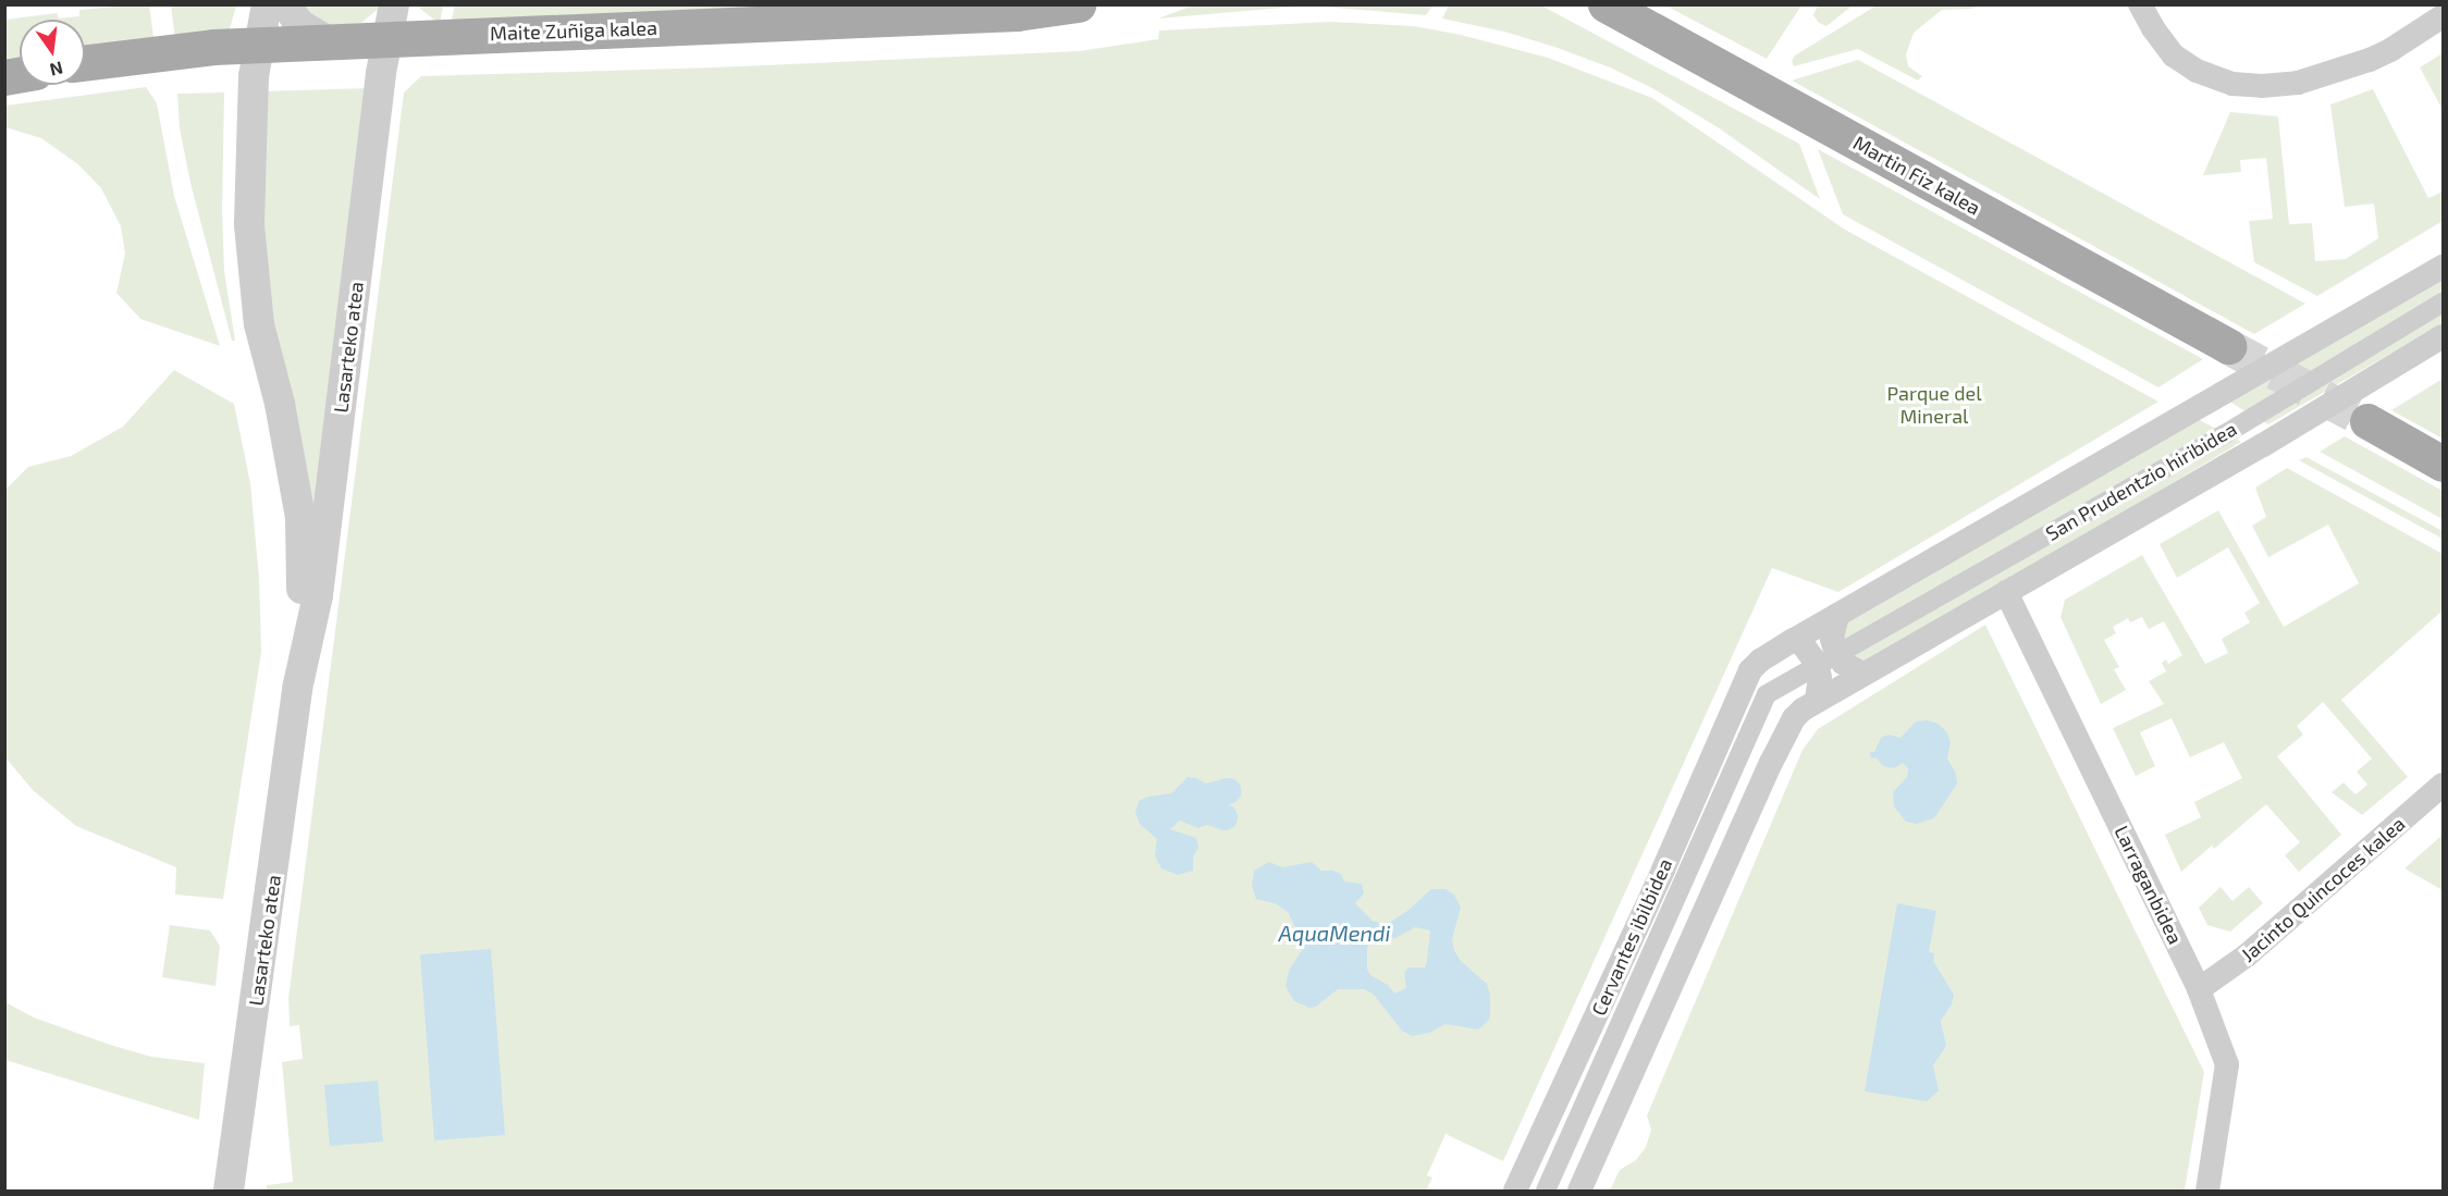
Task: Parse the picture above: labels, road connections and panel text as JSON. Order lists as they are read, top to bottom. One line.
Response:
{"streets":{"main road":["Maite Zuñiga kalea","Martin Fiz kalea"],"street":["Lasarteko atea","San Prudentzio hiribidea","Larraganbidea","Jacinto Quincoces kalea","Cervantes ibilbidea"]},"crossings":[["Maite Zuñiga kalea","Lasarteko atea"],["San Prudentzio hiribidea","Larraganbidea"],["San Prudentzio hiribidea","Cervantes ibilbidea"],["Larraganbidea","Jacinto Quincoces kalea"]],"water":["AquaMendi"],"parks":["Parque del Mineral"],"north":"bottom"}
